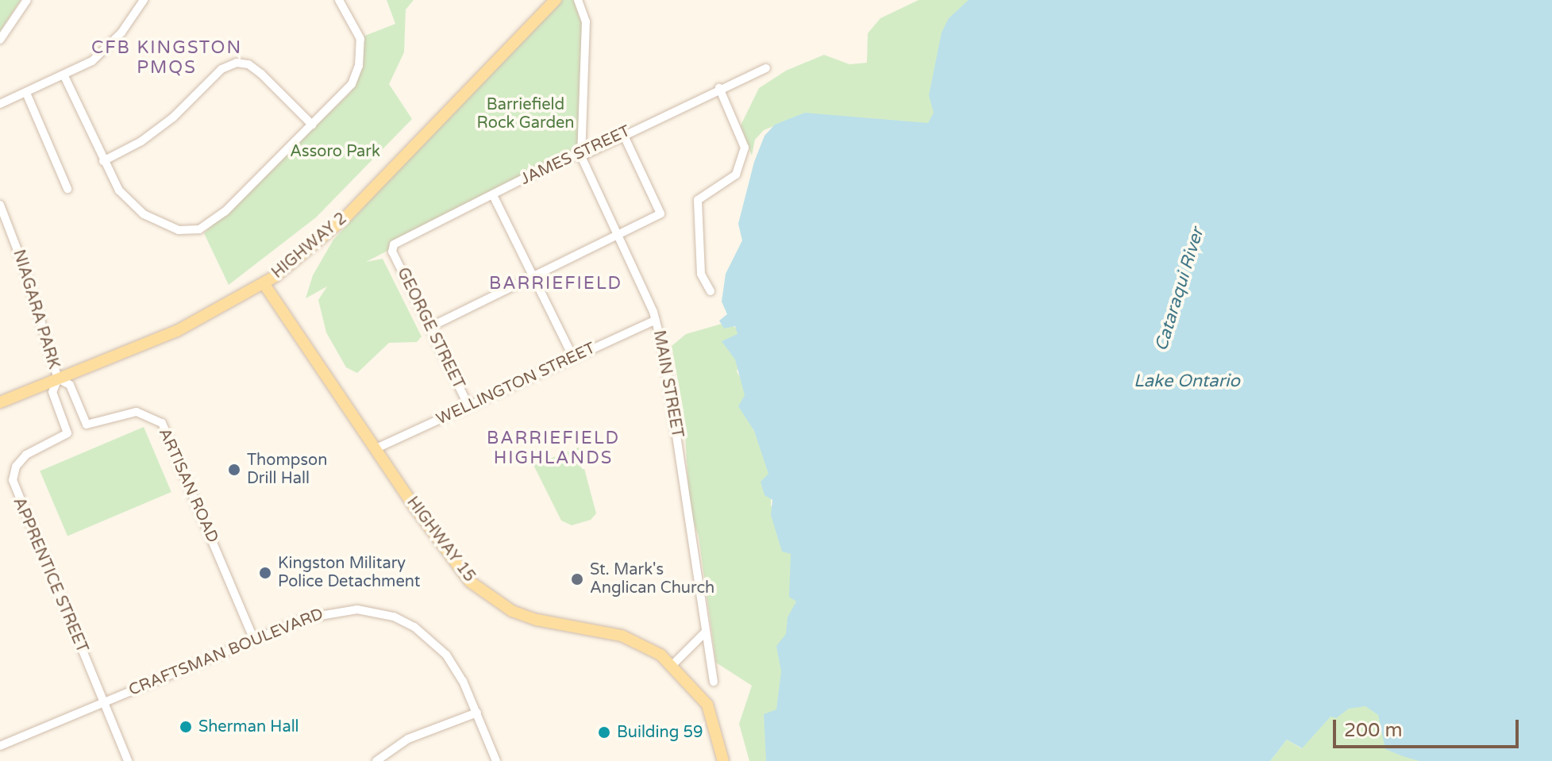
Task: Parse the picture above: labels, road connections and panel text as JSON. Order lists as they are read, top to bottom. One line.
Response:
{"streets":{"main road":["HIGHWAY 2","HIGHWAY 15"],"street":["JAMES STREET","NIAGARA PARK","GEORGE STREET","WELLINGTON STREET","MAIN STREET","ARTISAN ROAD","APPRENTICE STREET","CRAFTSMAN BOULEVARD"]},"crossings":[["JAMES STREET","GEORGE STREET"],["JAMES STREET","MAIN STREET"],["HIGHWAY 2","NIAGARA PARK"],["HIGHWAY 2","ARTISAN ROAD"],["HIGHWAY 2","HIGHWAY 15"],["HIGHWAY 2","APPRENTICE STREET"],["NIAGARA PARK","ARTISAN ROAD"],["NIAGARA PARK","APPRENTICE STREET"],["GEORGE STREET","WELLINGTON STREET"],["WELLINGTON STREET","MAIN STREET"],["WELLINGTON STREET","HIGHWAY 15"],["ARTISAN ROAD","APPRENTICE STREET"],["ARTISAN ROAD","CRAFTSMAN BOULEVARD"],["APPRENTICE STREET","CRAFTSMAN BOULEVARD"]],"districts":["CFB KINGSTON PMQS","BARRIEFIELD","BARRIEFIELD HIGHLANDS"],"water":["Cataraqui River","Lake Ontario"],"parks":["Barriefield Rock Garden","Assoro Park"],"places":["Thompson Drill Hall","Kingston Military Police Detachment","St. Mark's Anglican Church","Sherman Hall","Building 59"],"scale_bar":"200 m"}
